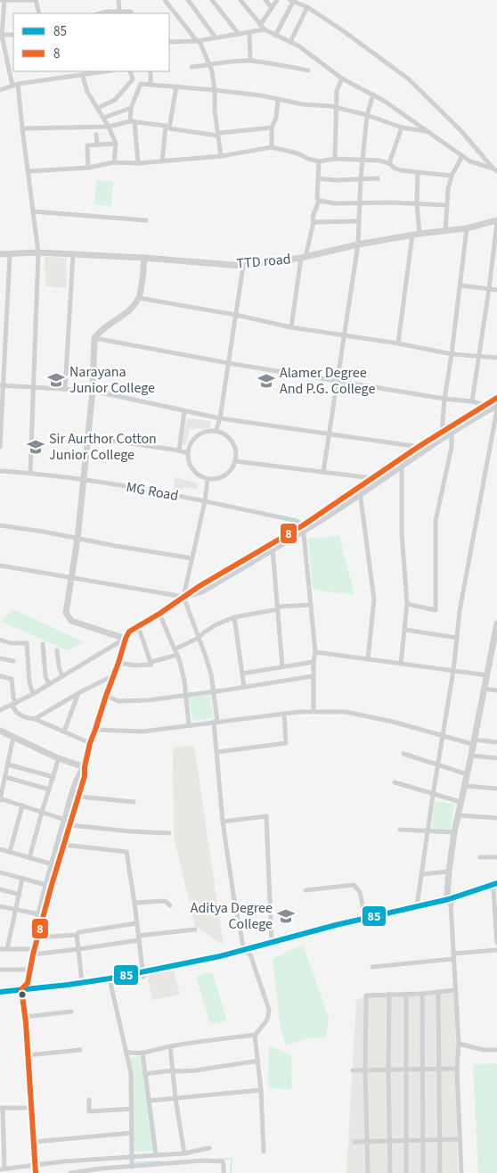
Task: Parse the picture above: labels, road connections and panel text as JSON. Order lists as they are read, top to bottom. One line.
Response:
{"streets":{"street":["TTD road","MG Road"]},"places":{"school or university":["Narayana Junior College","Alamer Degree And P.G. College","Sir Aurthor Cotton Junior College","Aditya Degree College"]},"lines":["transit line 8","transit line 85"],"legend":["85","8"]}
